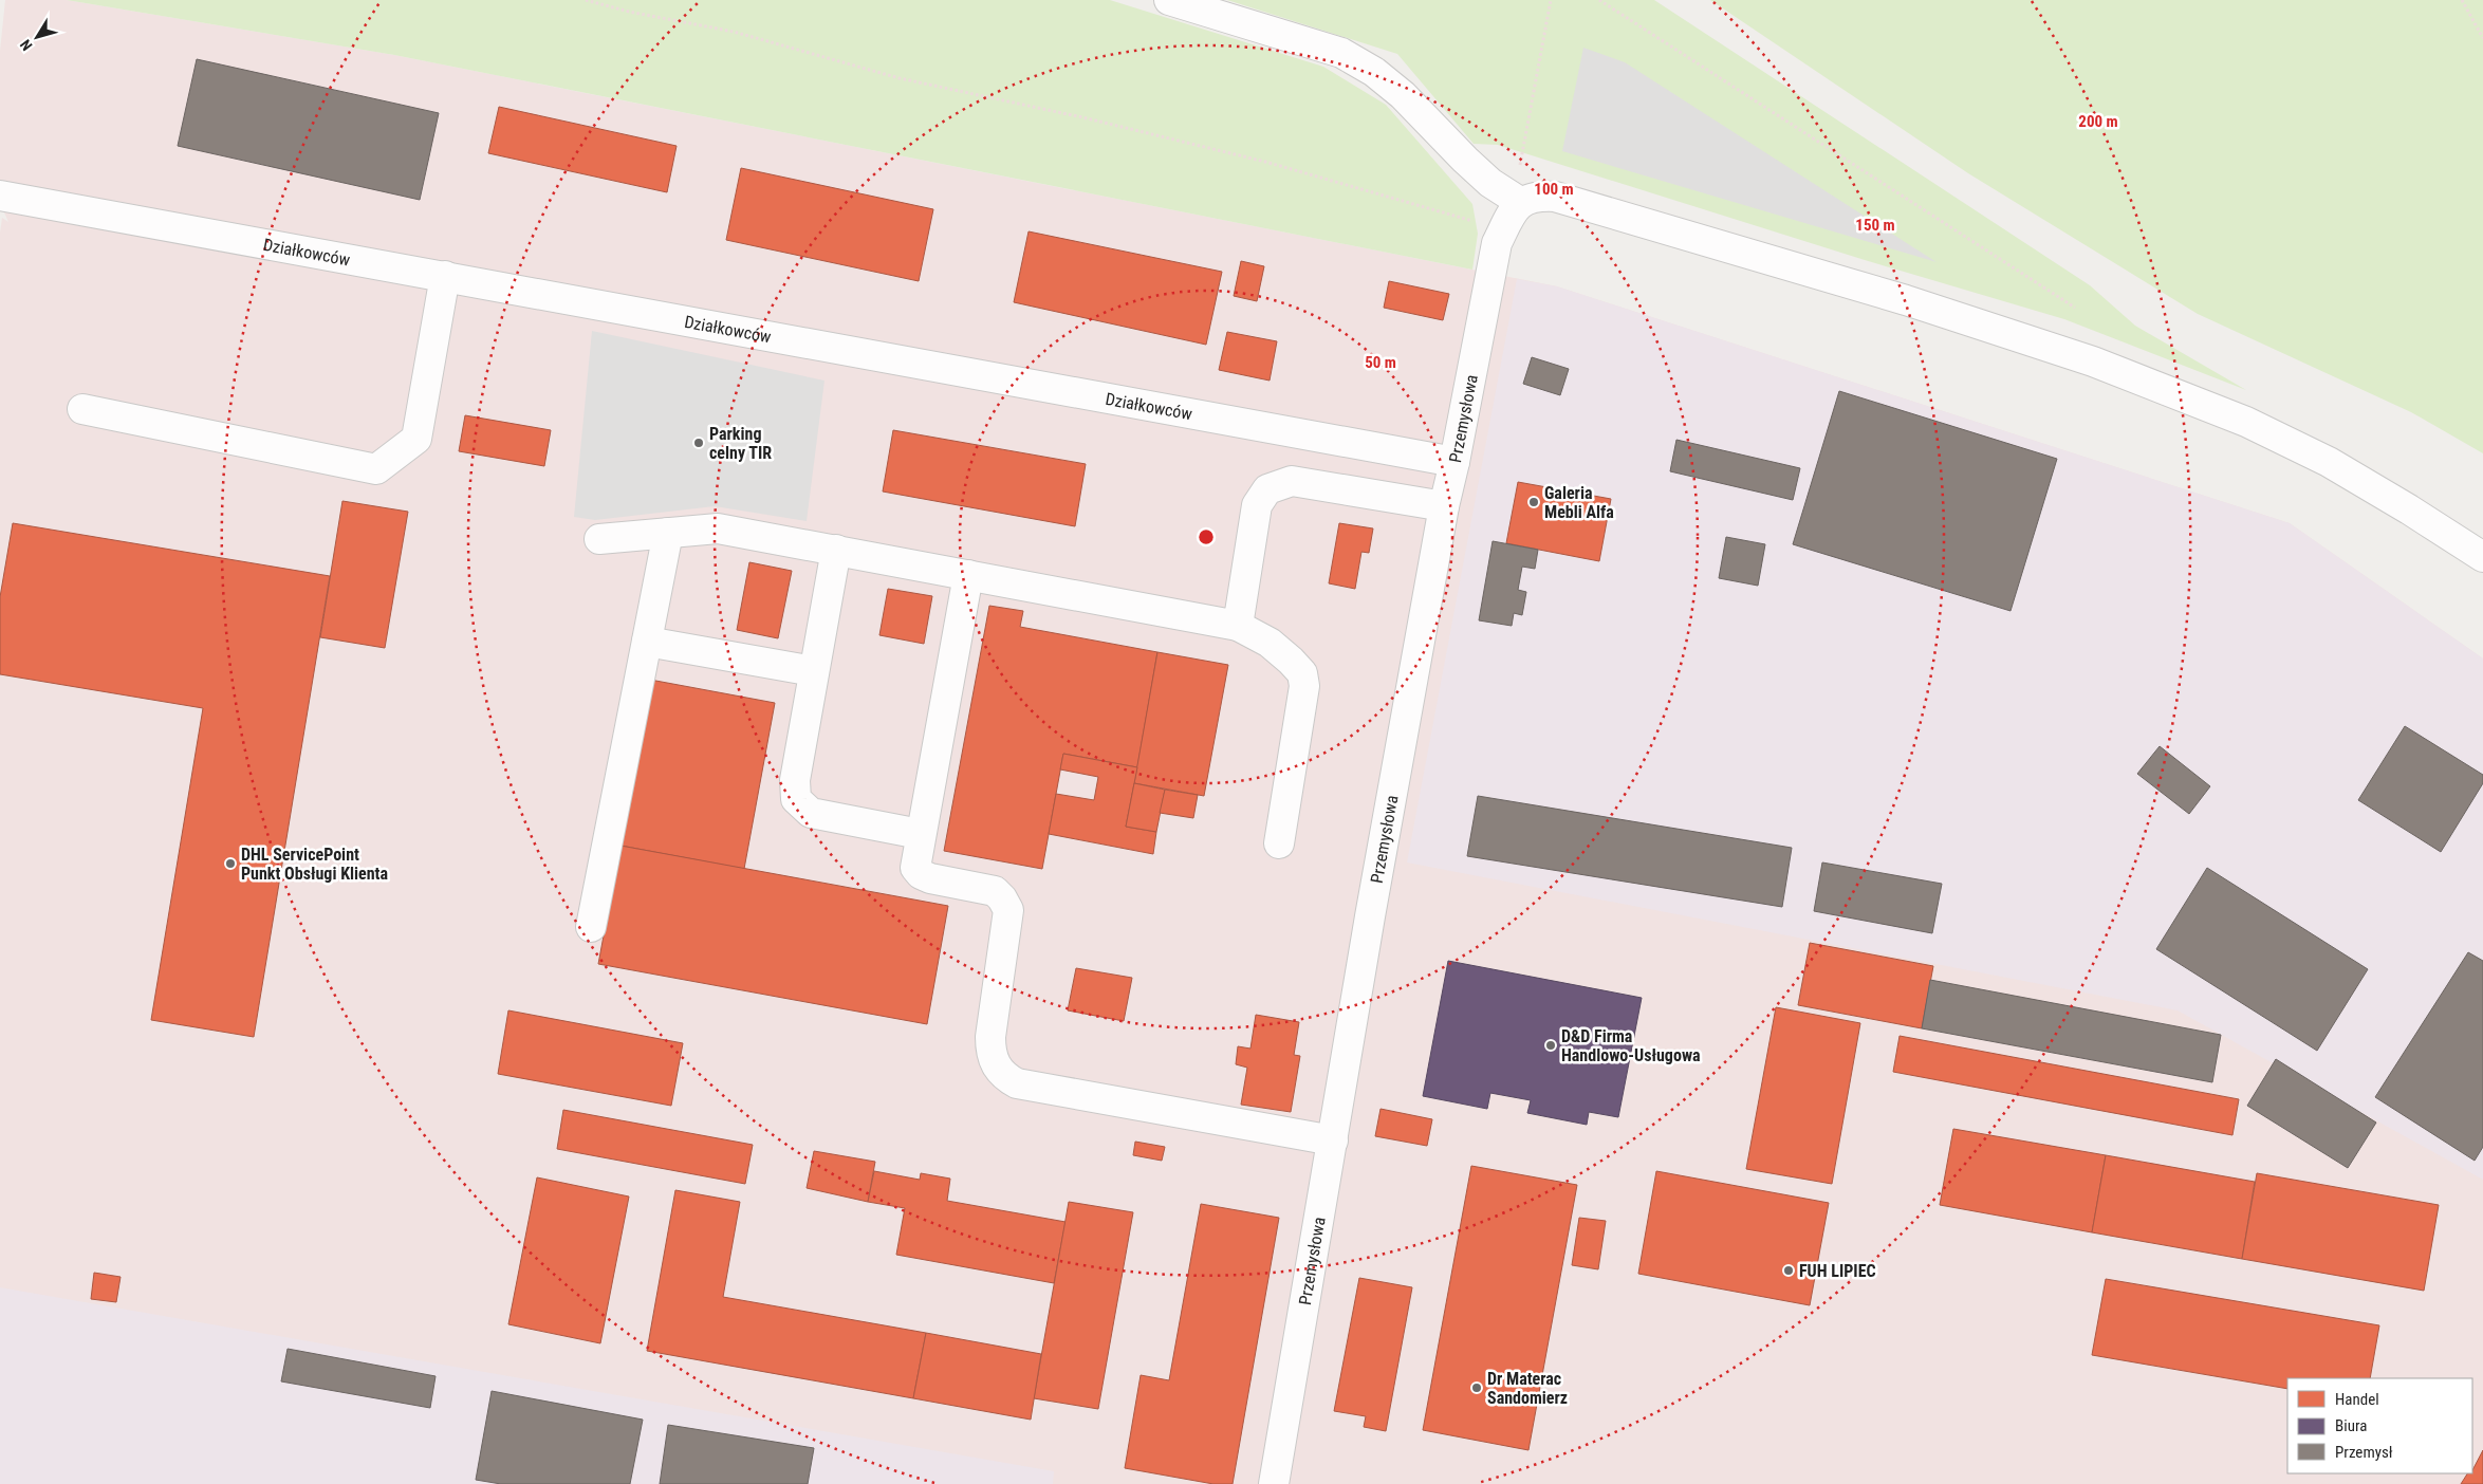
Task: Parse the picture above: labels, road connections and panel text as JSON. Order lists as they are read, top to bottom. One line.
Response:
{"streets":{"street":["Działkowców","Przemysłowa"]},"crossings":[["Działkowców","Przemysłowa"]],"places":["Parking celny TIR","Galeria Mebli Alfa","DHL ServicePoint Punkt Obsługi Klienta","D&D Firma Handlowo-Usługowa","FUH LIPIEC","Dr Materac Sandomierz"],"legend":["Handel","Biura","Przemysł"],"north":"bottom left","rings":["200 m","100 m","150 m","50 m"]}
